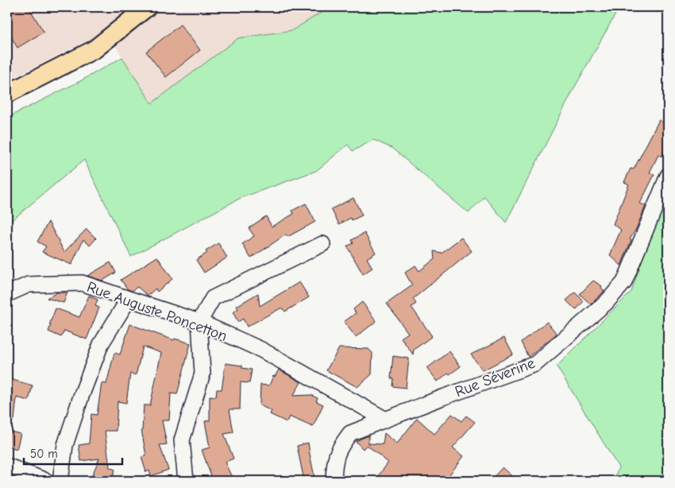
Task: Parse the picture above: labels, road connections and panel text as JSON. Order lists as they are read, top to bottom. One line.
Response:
{"streets":{"street":["Rue Auguste Poncetton","Rue Séverine"]},"crossings":[["Rue Auguste Poncetton","Rue Séverine"]],"scale_bar":"50 m"}
